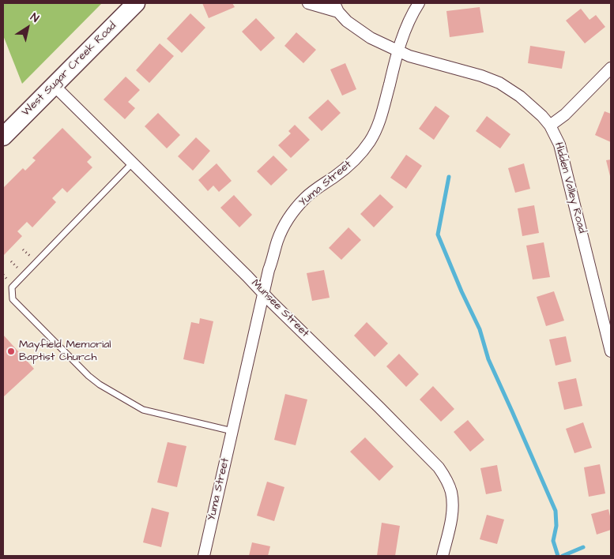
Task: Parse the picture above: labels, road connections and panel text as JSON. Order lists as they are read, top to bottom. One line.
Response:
{"streets":{"main road":["West Sugar Creek Road"],"street":["Yuma Street","Hidden Valley Road","Munsee Street"]},"crossings":[["West Sugar Creek Road","Munsee Street"],["Yuma Street","Hidden Valley Road"],["Yuma Street","Munsee Street"]],"places":["Mayfield Memorial Baptist Church"],"north":"top right"}
